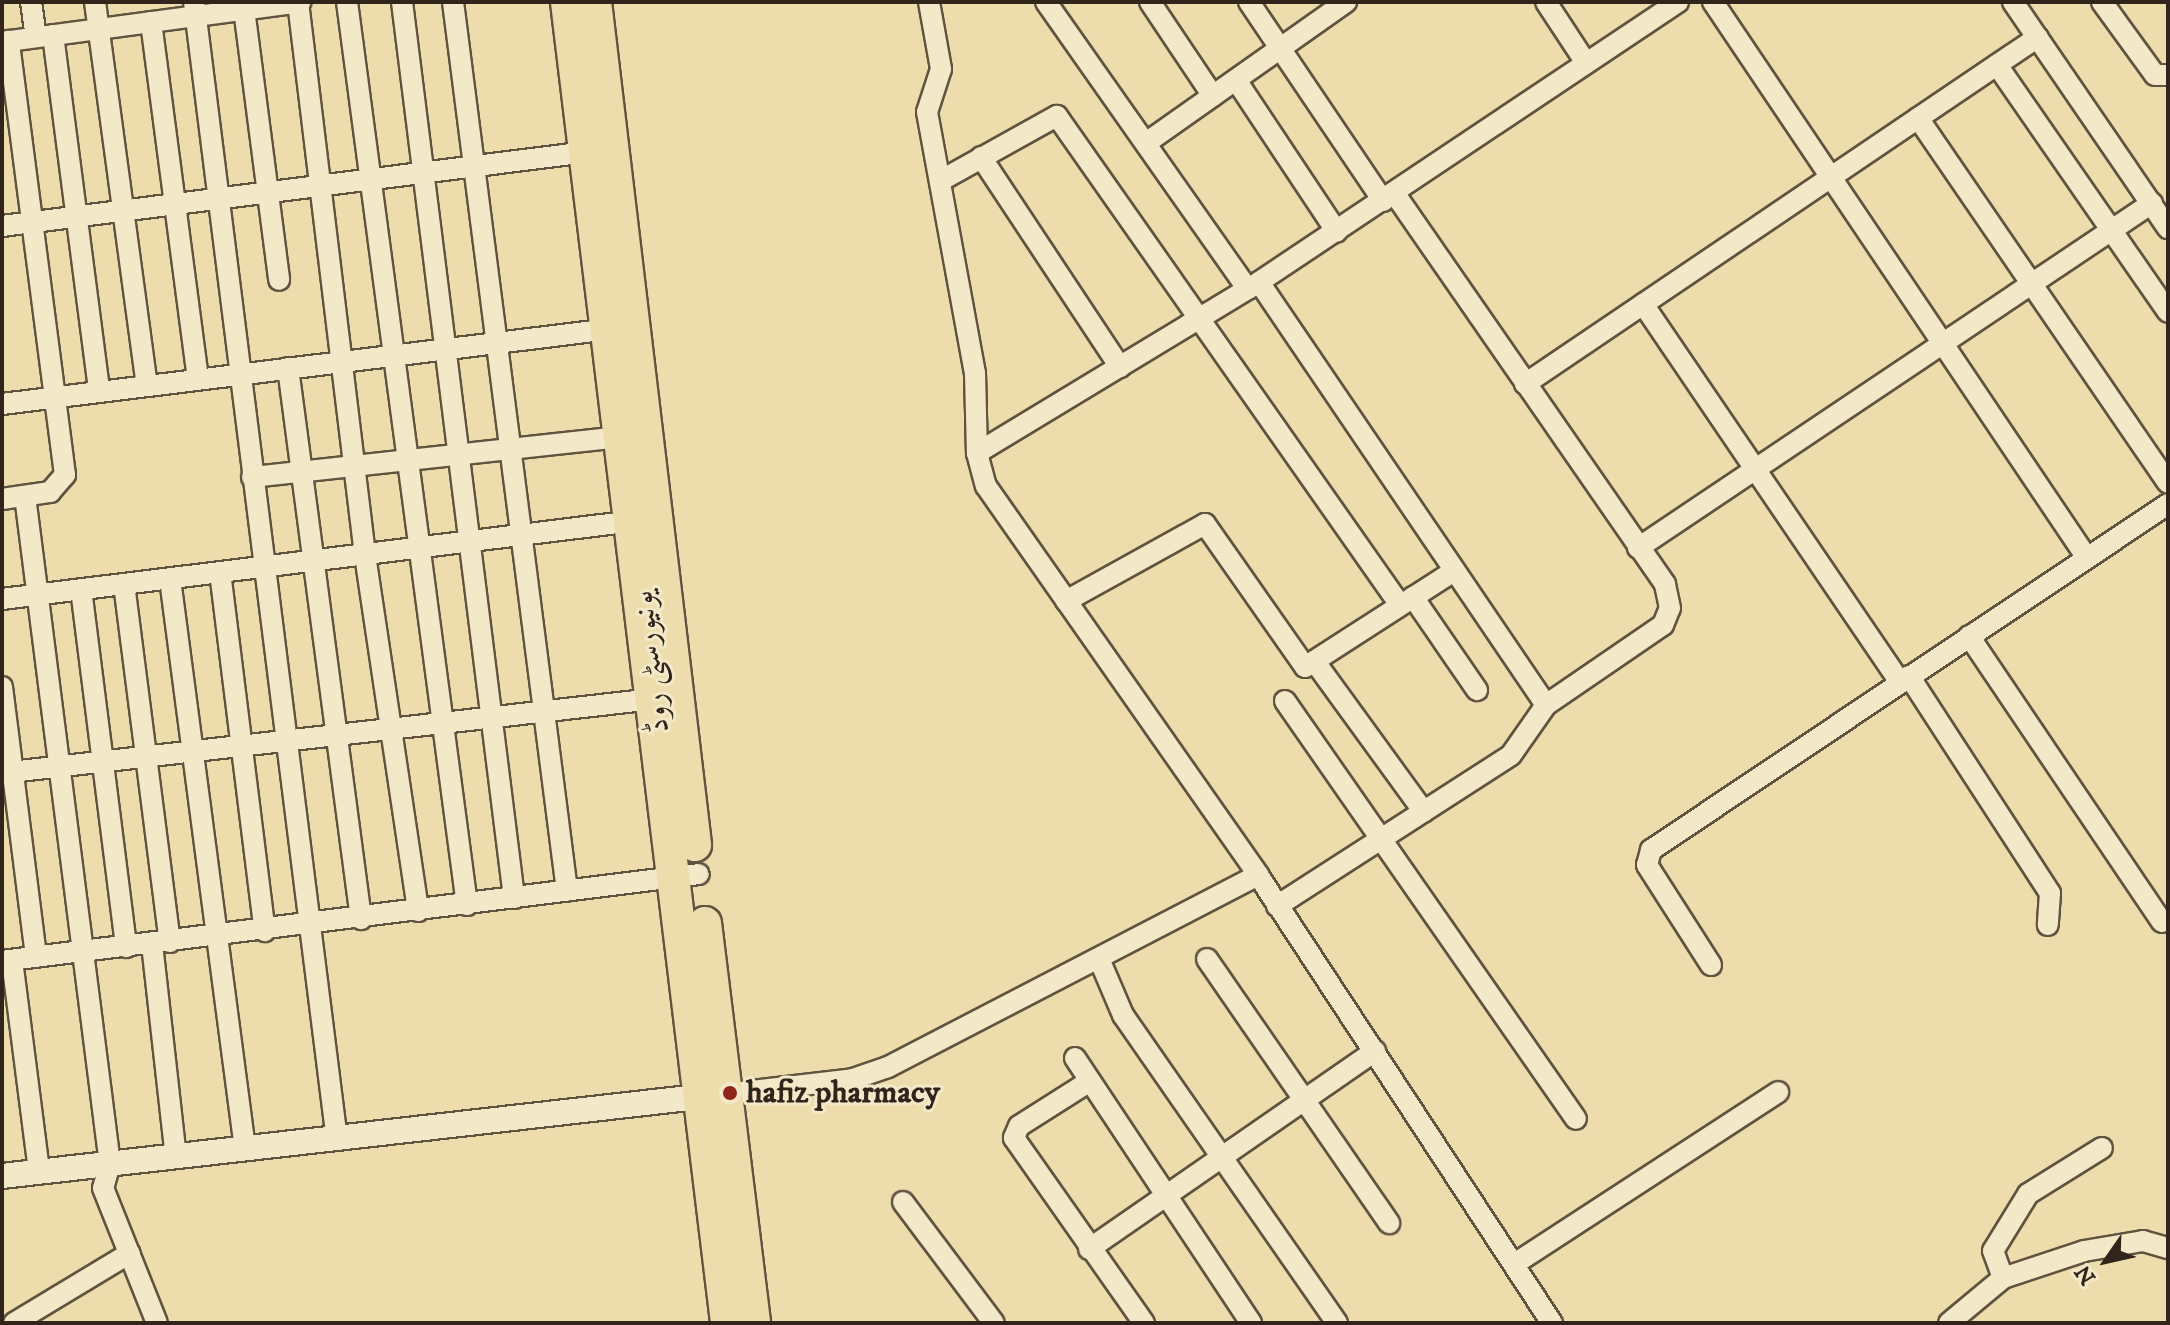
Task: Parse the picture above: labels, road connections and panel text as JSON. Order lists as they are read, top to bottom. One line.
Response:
{"streets":{"highway":["یونیورسٹی روڈ"]},"places":["hafiz pharmacy"],"north":"bottom left"}
